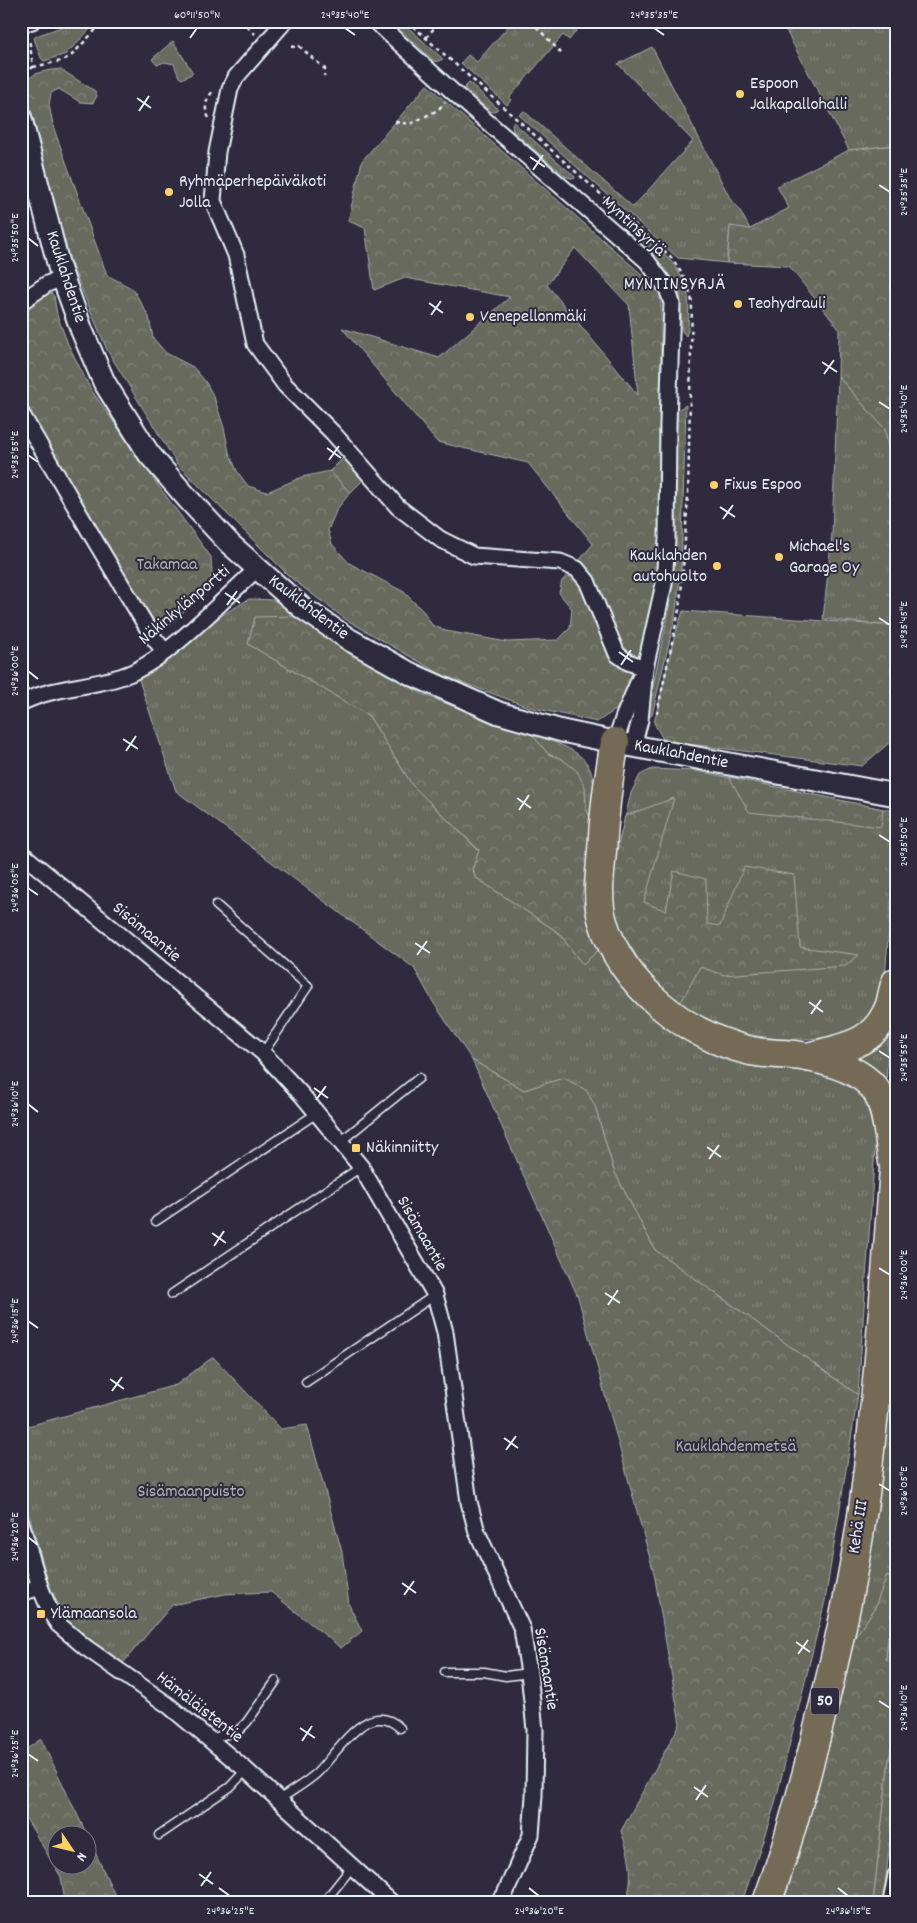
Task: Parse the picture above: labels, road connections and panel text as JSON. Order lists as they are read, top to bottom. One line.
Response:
{"streets":{"highway":["Kehä III","50"],"street":["Myntinsyrjä","Kauklahdentie","Näkinkylänportti","Sisämaantie","Hämäläistentie"]},"crossings":[["Myntinsyrjä","Kauklahdentie"],["Kauklahdentie","Näkinkylänportti"]],"districts":["MYNTINSYRJÄ"],"parks":["Takamaa","Kauklahdenmetsä","Sisämaanpuisto"],"places":{"other":["Espoon Jalkapallohalli","Ryhmäperhepäiväkoti Jolla","Teohydrauli","Venepellonmäki","Fixus Espoo","Michael's Garage Oy","Kauklahden autohuolto"],"transit":["Näkinniitty","Ylämaansola"]},"north":"bottom right","coordinates":["60°11'50\"N","24°35'40\"E","24°35'35\"E","24°35'50\"E","24°35'55\"E","24°35'45\"E","24°36'00\"E","24°36'05\"E","24°36'10\"E","24°36'15\"E","24°36'20\"E","24°36'25\"E"]}
